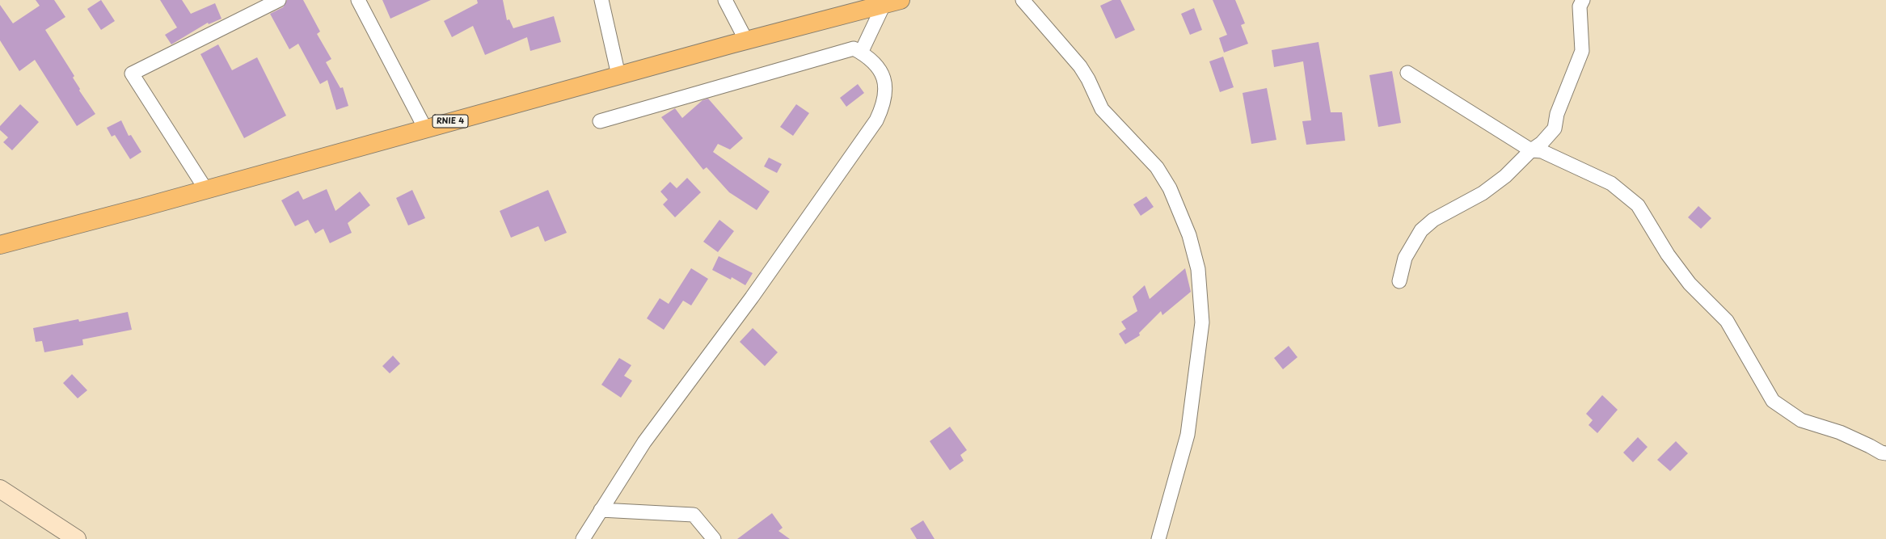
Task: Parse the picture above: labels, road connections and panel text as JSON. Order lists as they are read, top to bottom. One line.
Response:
{"streets":{"main road":["RNIE 4"]}}
